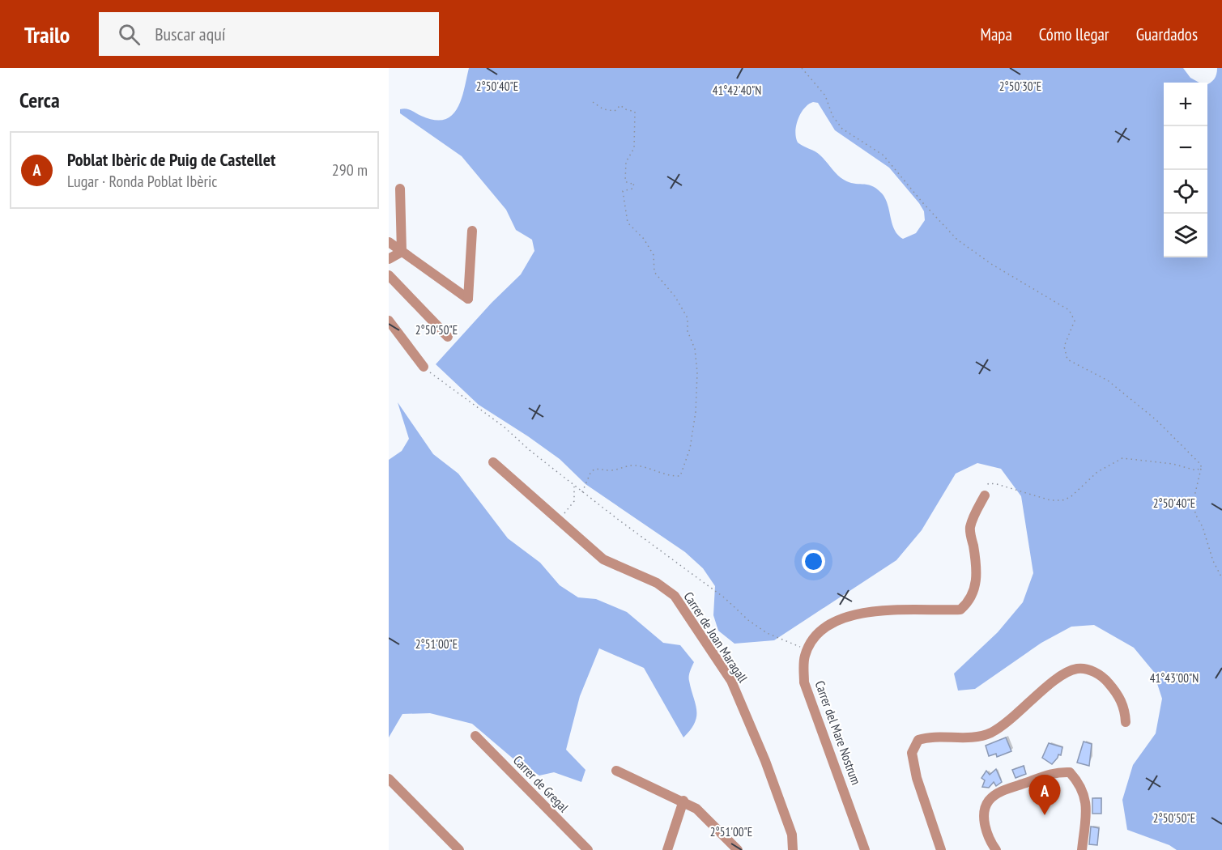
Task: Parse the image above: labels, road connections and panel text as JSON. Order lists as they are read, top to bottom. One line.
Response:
{"streets":{"street":["Carrer de Joan Maragall","Carrer del Mare Nostrum","Carrer de Gregal"]},"page":{"header":"Trailo","search":"Buscar aquí","nav":["Mapa","Cómo llegar","Guardados"],"heading":"Cerca","map_buttons":["+","−"],"list":[{"mark":"A","name":"Poblat Ibèric de Puig de Castellet","note":"Lugar · Ronda Poblat Ibèric","value":"290 m"}],"pins":"A"},"coordinates":["2°50'40\"E","2°50'30\"E","41°42'40\"N","2°50'50\"E","2°51'00\"E","41°43'00\"N"]}
